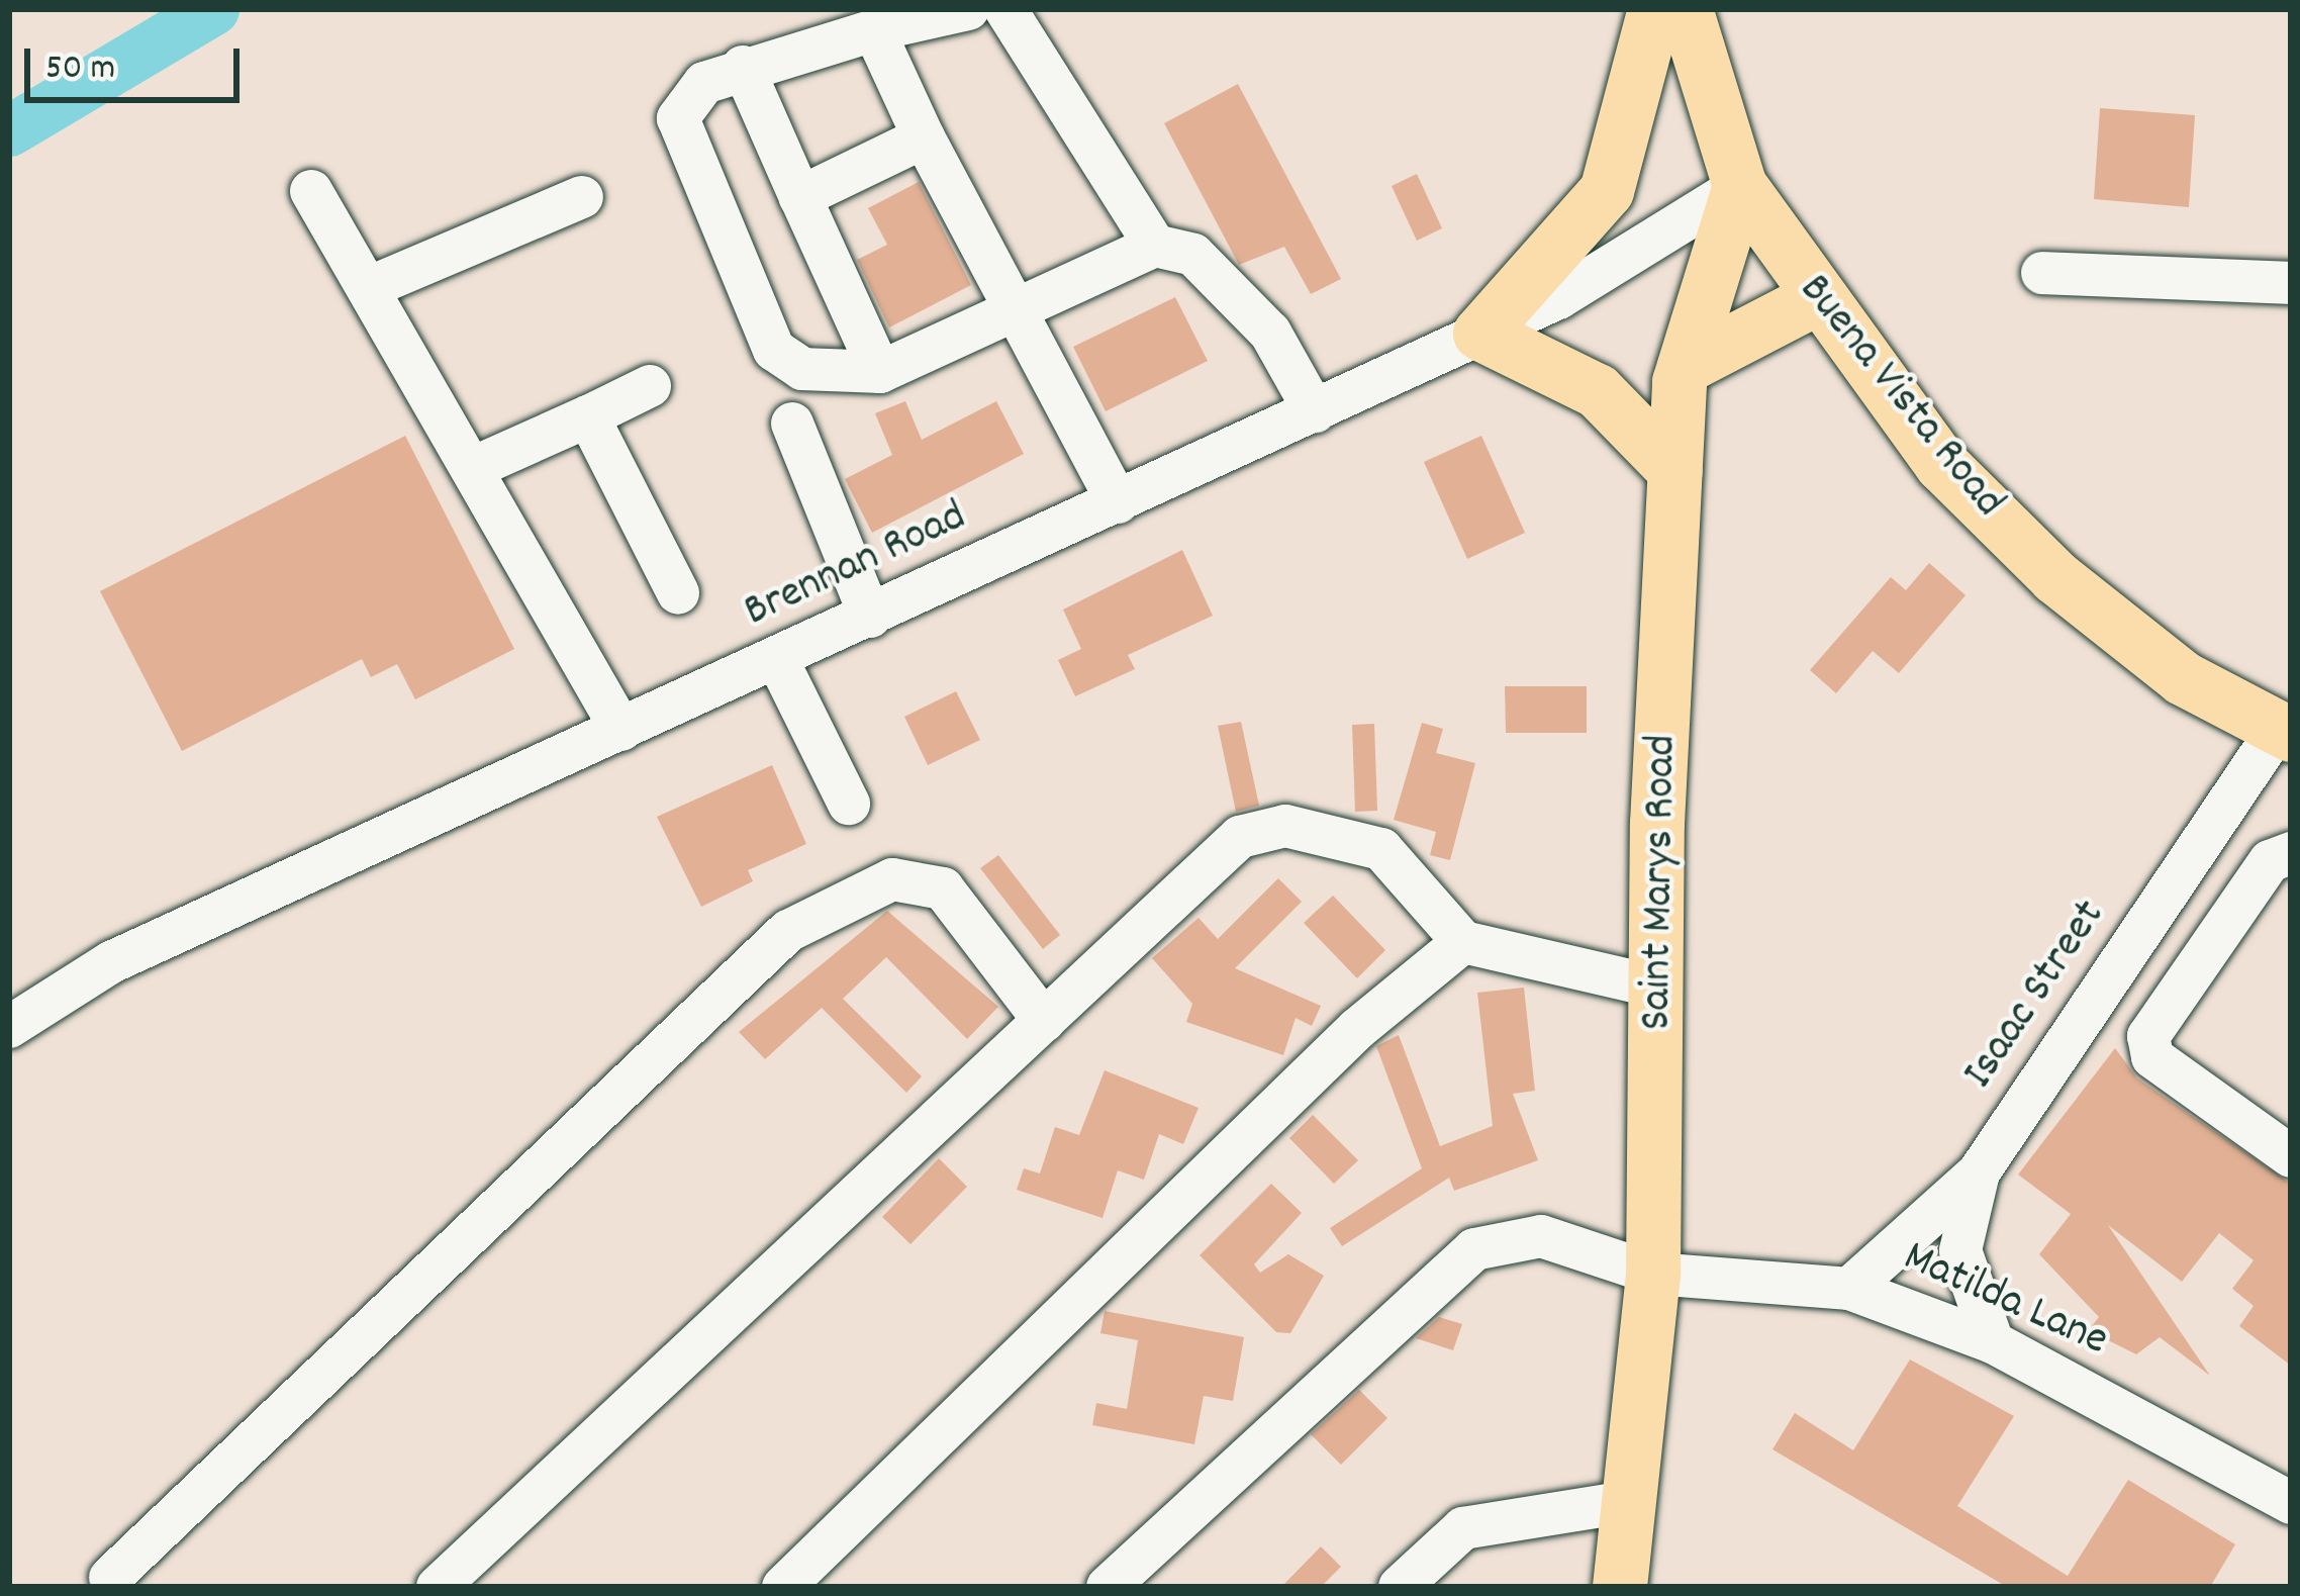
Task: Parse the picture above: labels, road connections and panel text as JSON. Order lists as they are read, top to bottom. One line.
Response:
{"streets":{"main road":["Buena Vista Road","Saint Marys Road"],"street":["Brennan Road","Isaac Street","Matilda Lane"]},"crossings":[["Buena Vista Road","Brennan Road"],["Buena Vista Road","Saint Marys Road"],["Buena Vista Road","Isaac Street"],["Brennan Road","Saint Marys Road"],["Saint Marys Road","Matilda Lane"],["Isaac Street","Matilda Lane"]],"scale_bar":"50 m"}
